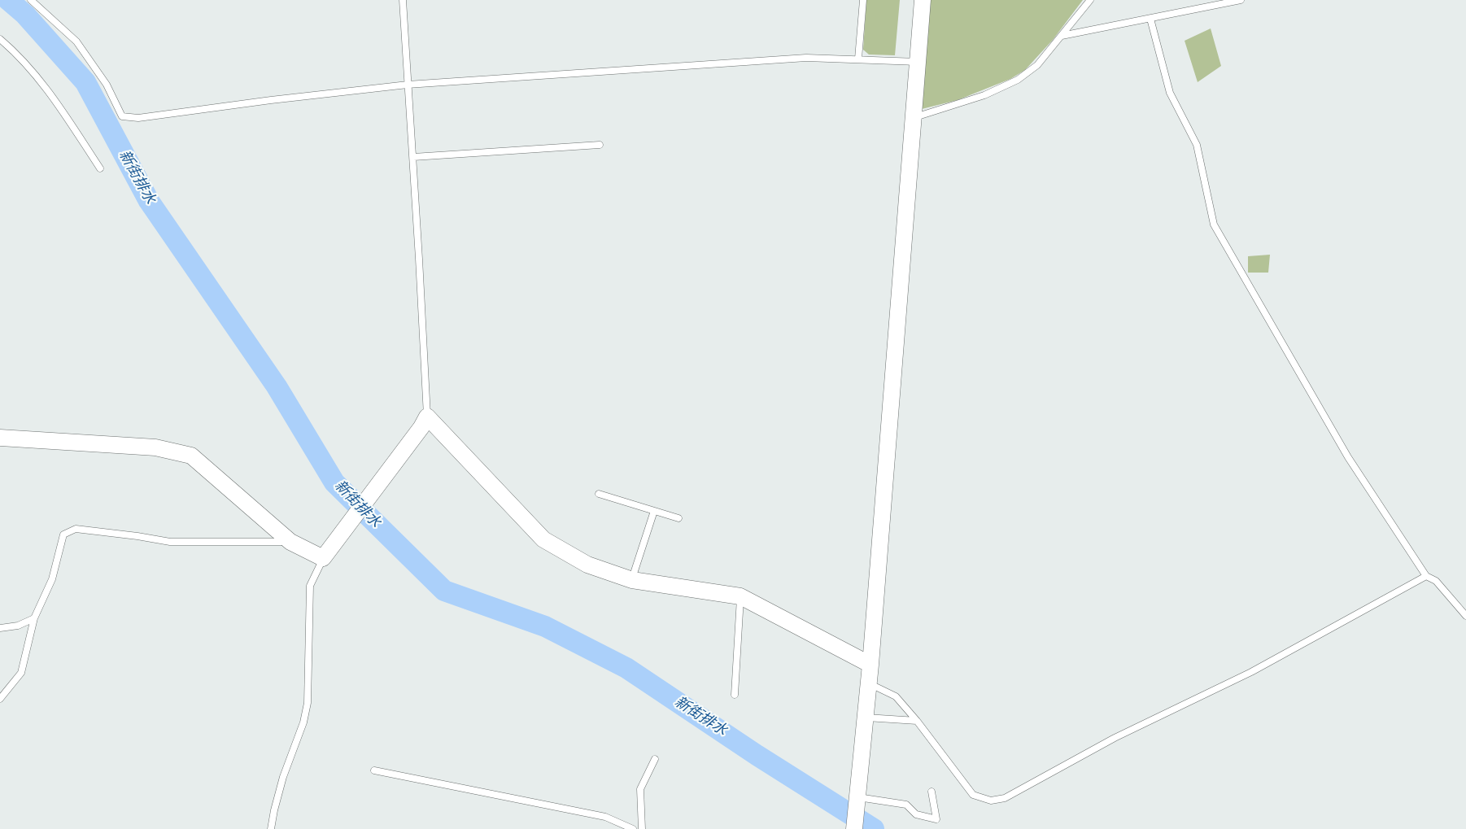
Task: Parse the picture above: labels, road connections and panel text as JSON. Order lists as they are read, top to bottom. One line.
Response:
{"water":["新街排水"]}
